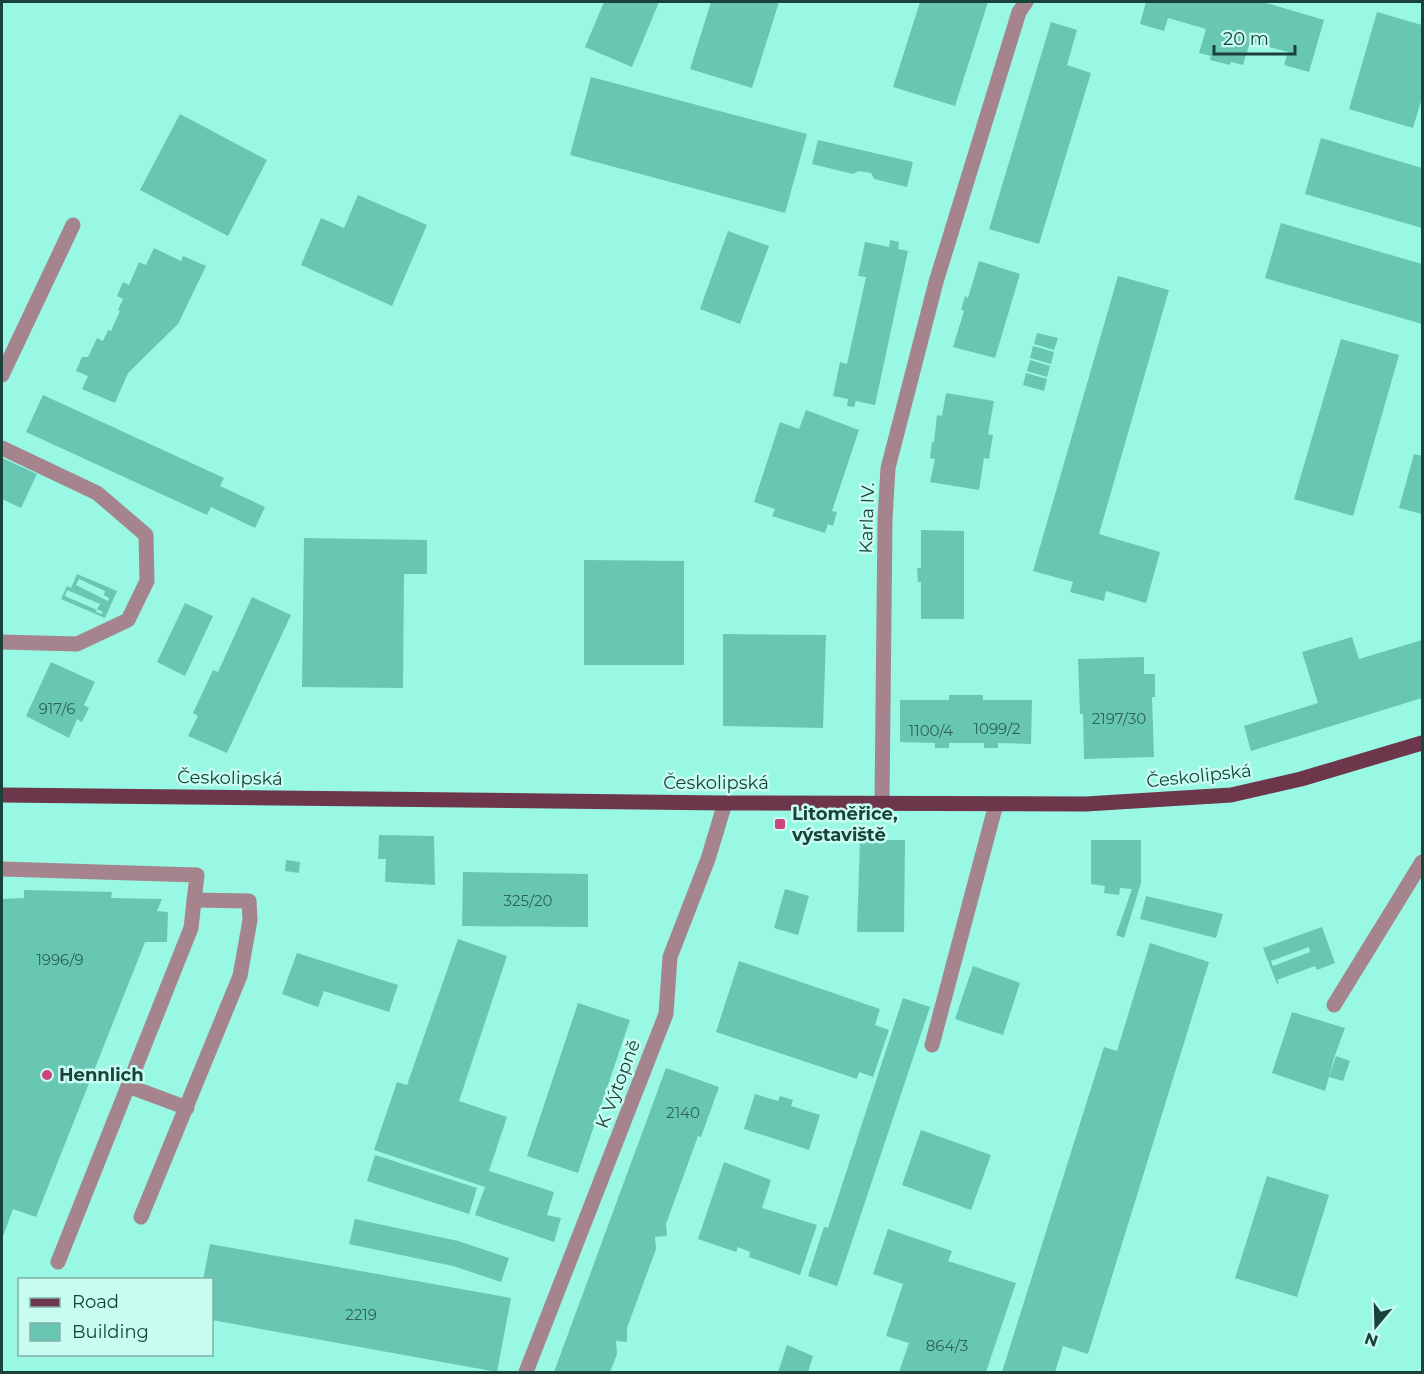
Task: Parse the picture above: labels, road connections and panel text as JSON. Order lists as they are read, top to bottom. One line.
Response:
{"streets":{"main road":["Českolipská"],"street":["Karla IV.","K Výtopně"]},"crossings":[["Karla IV.","Českolipská"],["Českolipská","K Výtopně"]],"places":{"transit":["Litoměřice, výstaviště"],"other":["Hennlich"]},"house_numbers":["917/6","2197/30","1099/2","1100/4","325/20","1996/9","2140","2219","864/3"],"legend":["Road","Building"],"scale_bar":"20 m","north":"bottom"}
